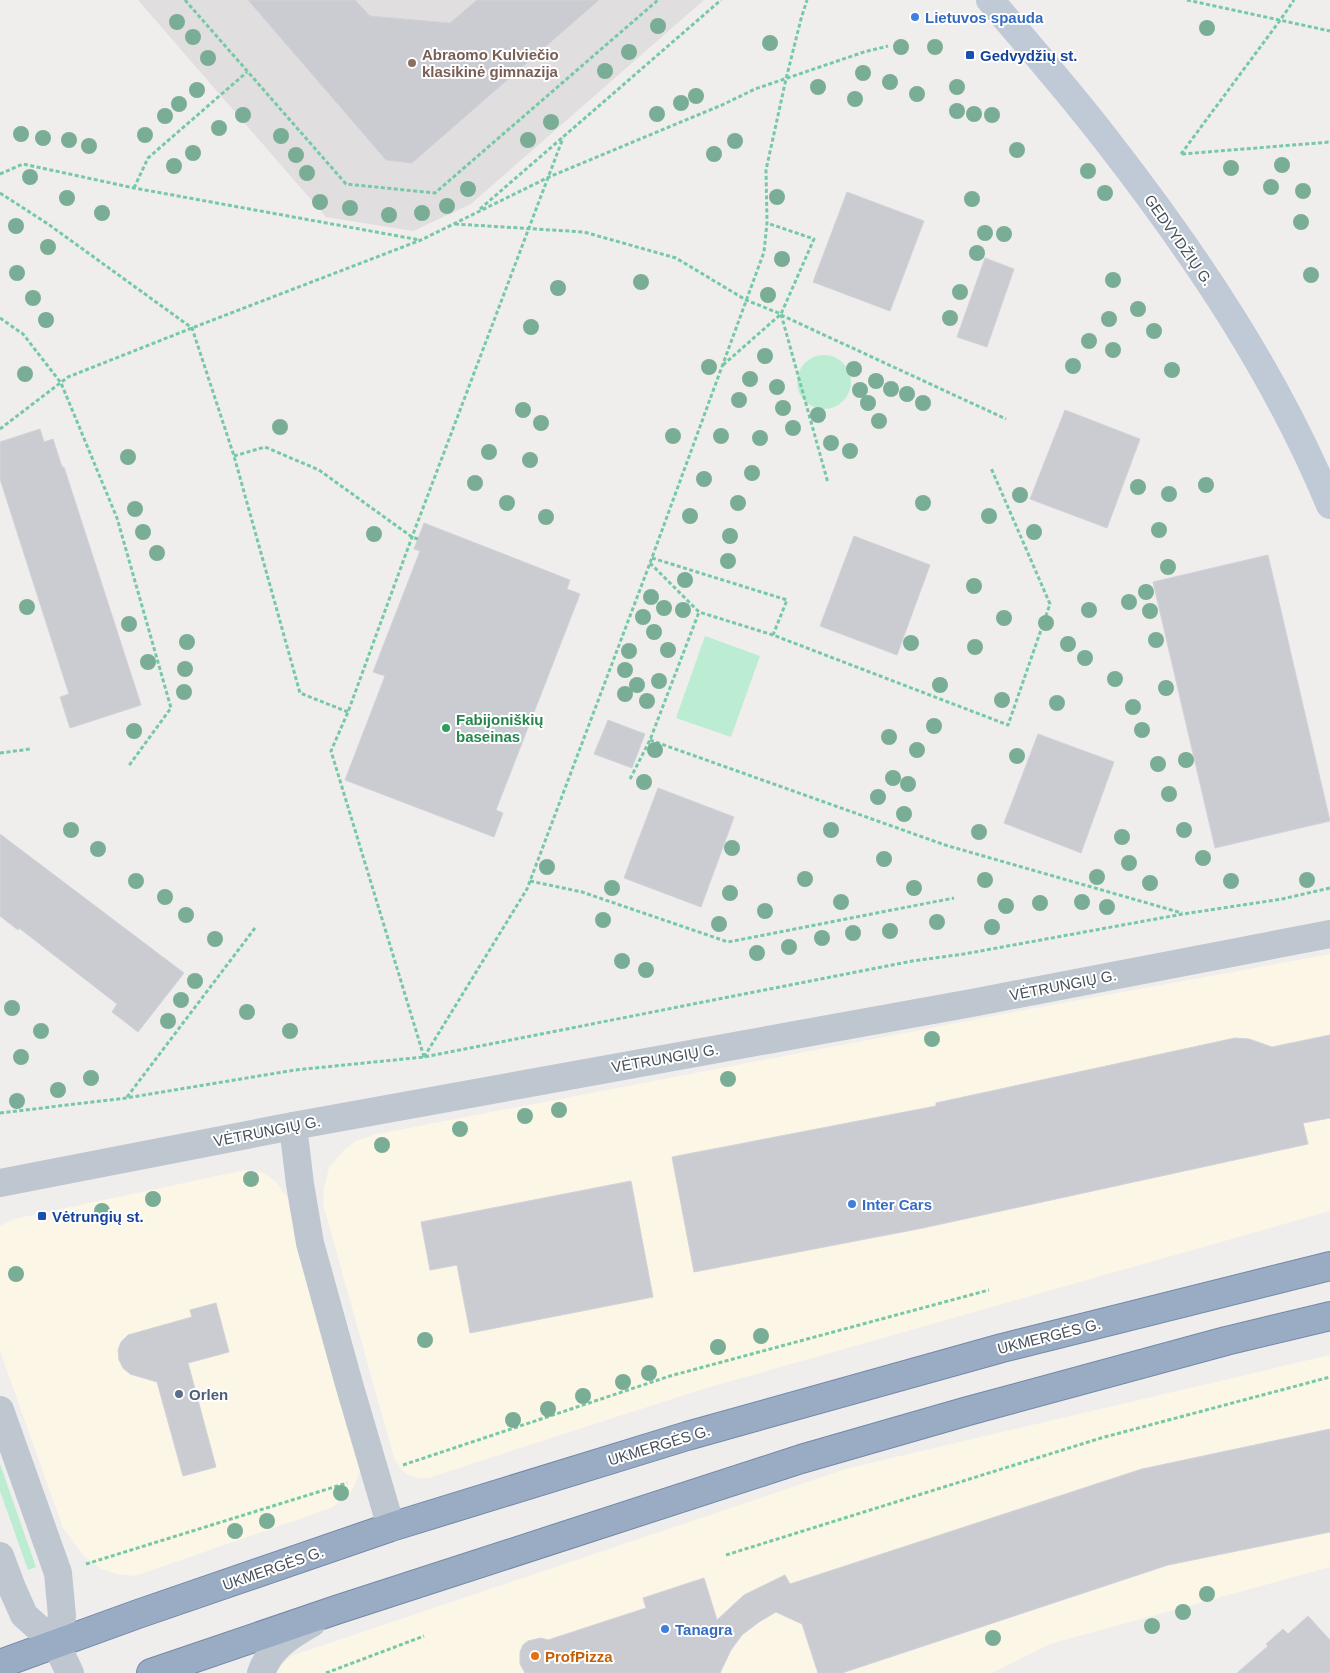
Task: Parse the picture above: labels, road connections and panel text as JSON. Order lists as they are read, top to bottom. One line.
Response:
{"streets":{"highway":["UKMERGĖS G."],"main road":["GEDVYDŽIŲ G."],"street":["VĖTRUNGIŲ G."]},"places":{"other":["Lietuvos spauda","Abraomo Kulviečio klasikinė gimnazija","Fabijoniškių baseinas","Inter Cars","Orlen","Tanagra","ProfPizza"],"transit":["Gedvydžių st.","Vėtrungių st."]}}
